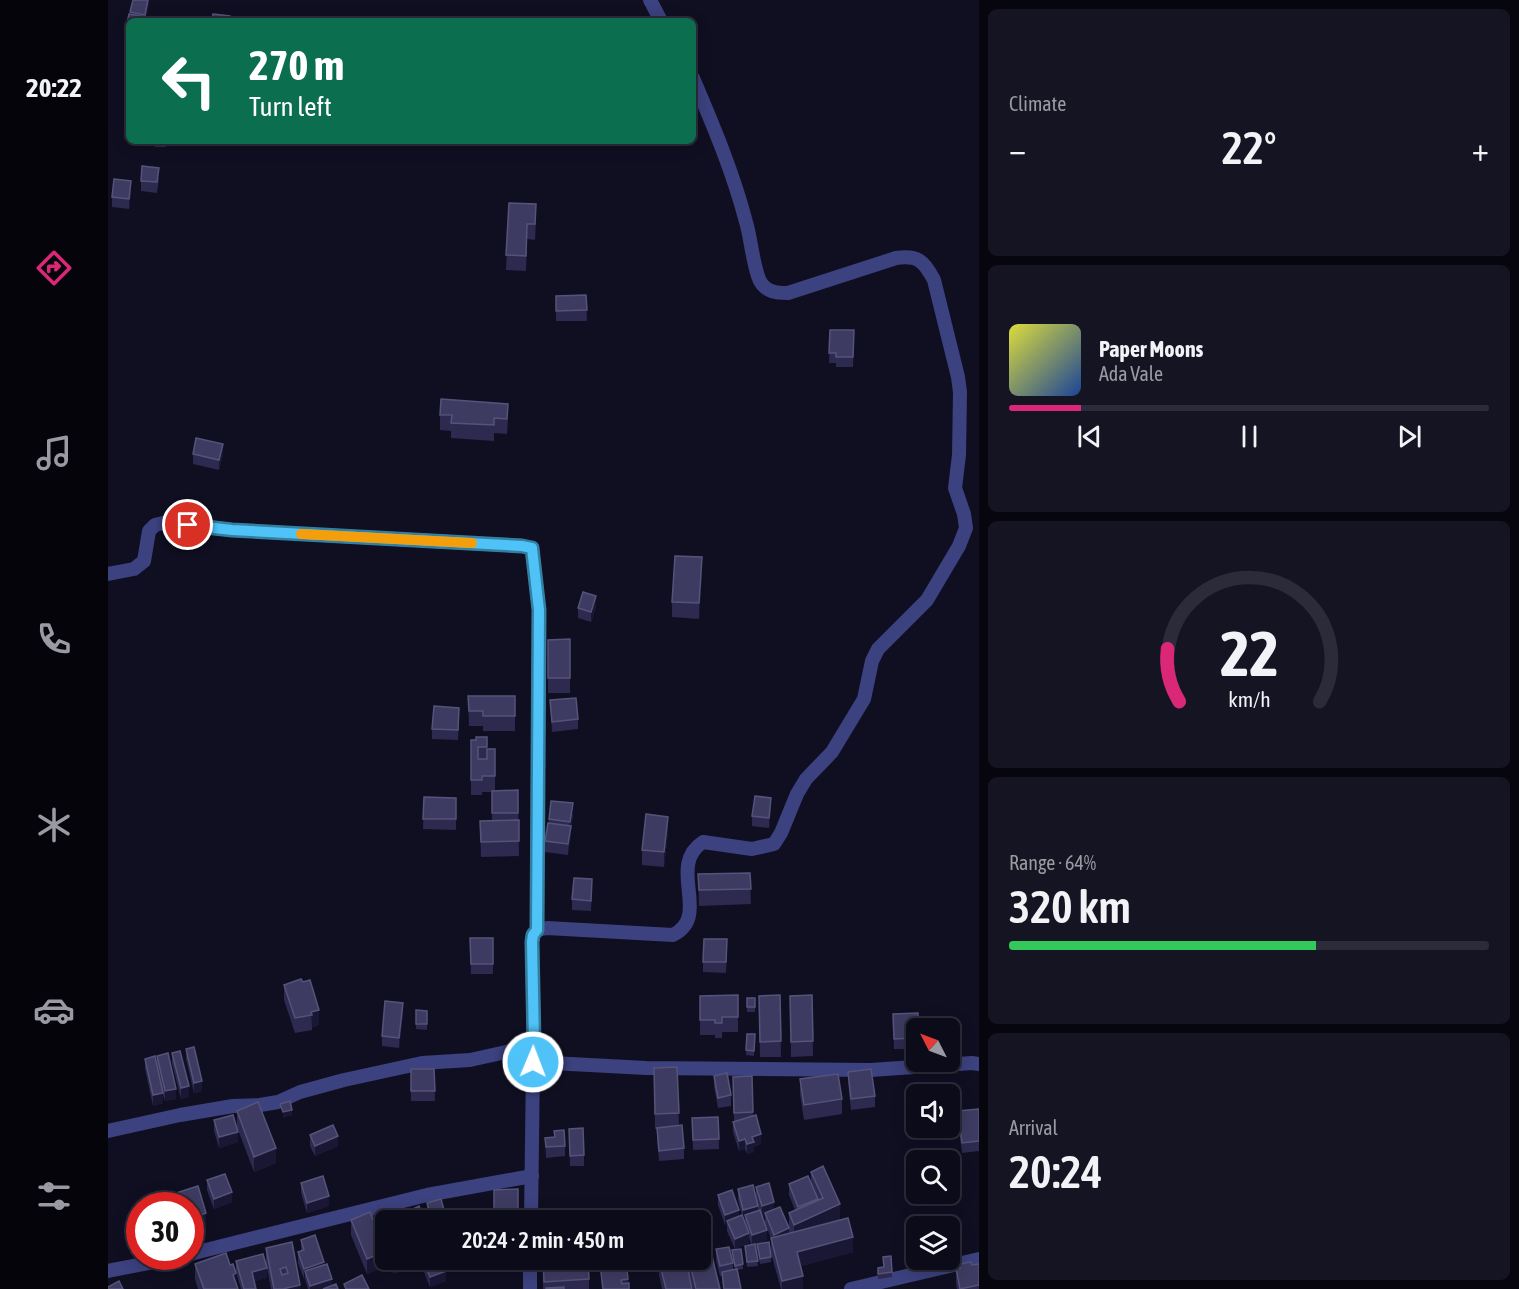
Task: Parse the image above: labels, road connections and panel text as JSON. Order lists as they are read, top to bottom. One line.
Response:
{"north":"top left","page":{"tabs":"20:22","tile":["Climate",["Range · 64%","320 km"],["Arrival","20:24"]],"turn":["270 m","Turn left"],"heat":["−","22°","+"],"song":["Paper Moons","Ada Vale"],"limit":"30","trip":"20:24 · 2 min · 450 m","gauge":["22","km/h"]}}
